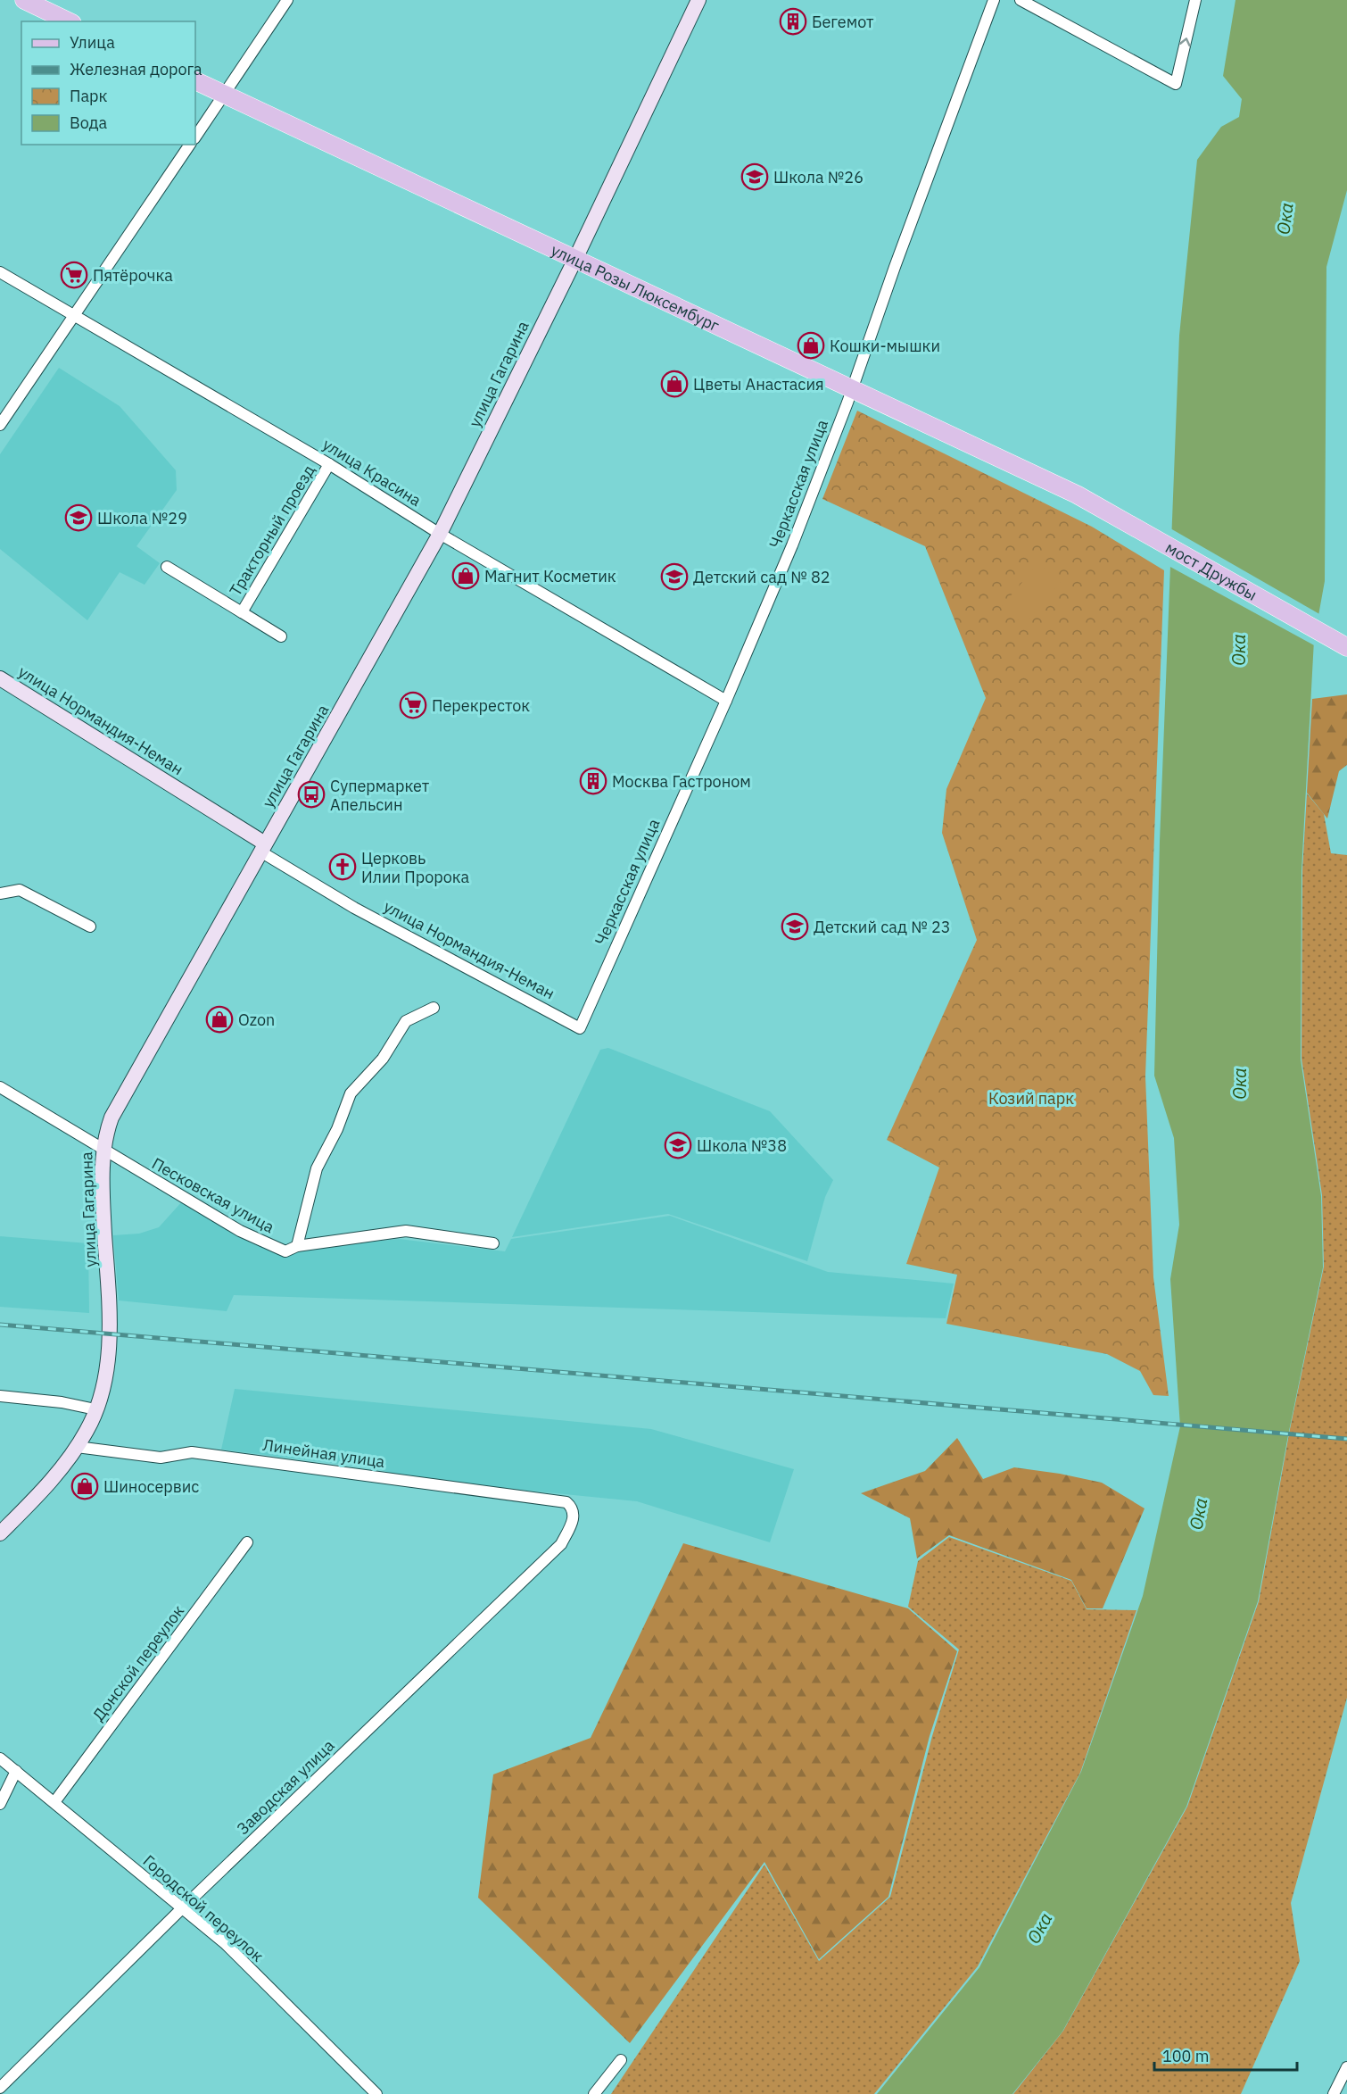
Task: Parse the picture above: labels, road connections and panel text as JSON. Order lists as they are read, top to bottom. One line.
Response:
{"streets":{"main road":["улица Розы Люксембург","улица Гагарина","мост Дружбы","улица Нормандия-Неман"],"street":["улица Красина","Черкасская улица","Тракторный проезд","Песковская улица","Линейная улица","Донской переулок","Заводская улица","Городской переулок"]},"crossings":[["улица Розы Люксембург","улица Гагарина"],["улица Розы Люксембург","Черкасская улица"],["улица Розы Люксембург","мост Дружбы"],["улица Гагарина","улица Красина"],["улица Гагарина","улица Нормандия-Неман"],["улица Гагарина","Песковская улица"],["улица Гагарина","Линейная улица"],["улица Красина","Черкасская улица"],["улица Красина","Тракторный проезд"],["Черкасская улица","улица Нормандия-Неман"],["Линейная улица","Заводская улица"],["Донской переулок","Городской переулок"],["Заводская улица","Городской переулок"]],"water":["Ока"],"parks":["Козий парк"],"places":{"building":["Бегемот","Москва Гастроном"],"school or university":["Школа №26","Школа №29","Детский сад № 82","Детский сад № 23","Школа №38"],"supermarket":["Пятёрочка","Перекресток"],"shop":["Кошки-мышки","Цветы Анастасия","Магнит Косметик","Ozon","Шиносервис"],"bus stop":["Супермаркет Апельсин"],"church":["Церковь Илии Пророка"]},"legend":["Улица","Железная дорога","Парк","Вода"],"scale_bar":"100 m"}
